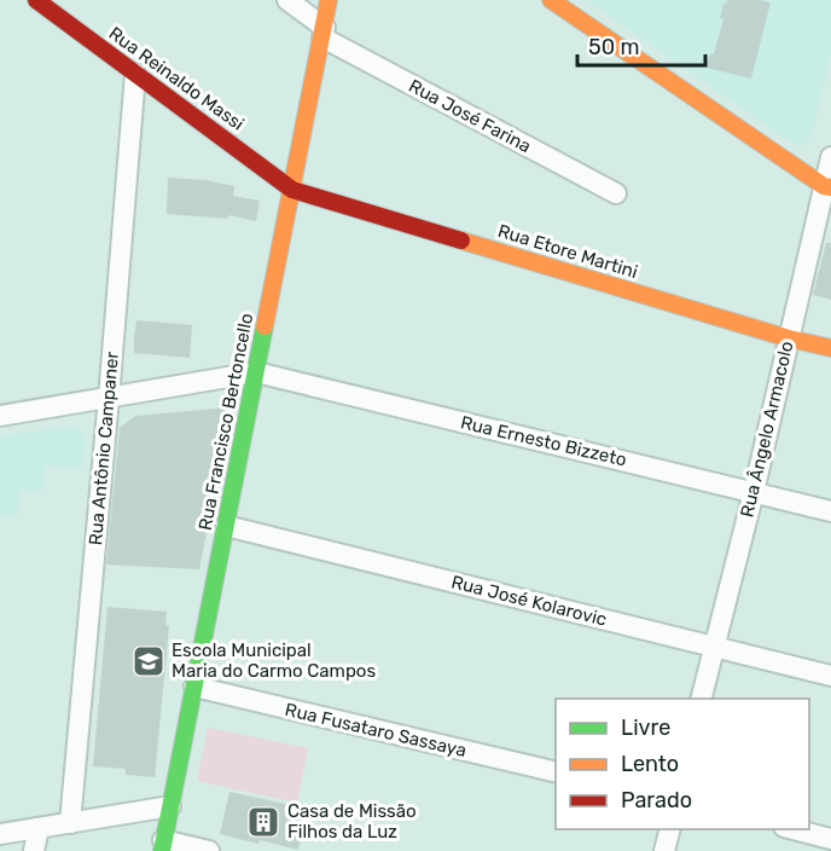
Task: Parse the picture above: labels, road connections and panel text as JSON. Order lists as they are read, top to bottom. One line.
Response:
{"streets":{"street":["Rua Reinaldo Massi","Rua José Farina","Rua Etore Martini","Rua Francisco Bertoncello","Rua Ângelo Armacolo","Rua Ernesto Bizzeto","Rua Antônio Campaner","Rua José Kolarovic","Rua Fusataro Sassaya"]},"crossings":[["Rua Reinaldo Massi","Rua Etore Martini"],["Rua Reinaldo Massi","Rua Francisco Bertoncello"],["Rua Reinaldo Massi","Rua Antônio Campaner"],["Rua José Farina","Rua Francisco Bertoncello"],["Rua Etore Martini","Rua Francisco Bertoncello"],["Rua Etore Martini","Rua Ângelo Armacolo"],["Rua Francisco Bertoncello","Rua Ernesto Bizzeto"],["Rua Francisco Bertoncello","Rua José Kolarovic"],["Rua Francisco Bertoncello","Rua Fusataro Sassaya"],["Rua Ângelo Armacolo","Rua Ernesto Bizzeto"],["Rua Ângelo Armacolo","Rua José Kolarovic"]],"places":{"school or university":["Escola Municipal Maria do Carmo Campos"],"building":["Casa de Missão Filhos da Luz"]},"legend":["Livre","Lento","Parado"],"scale_bar":"50 m"}
